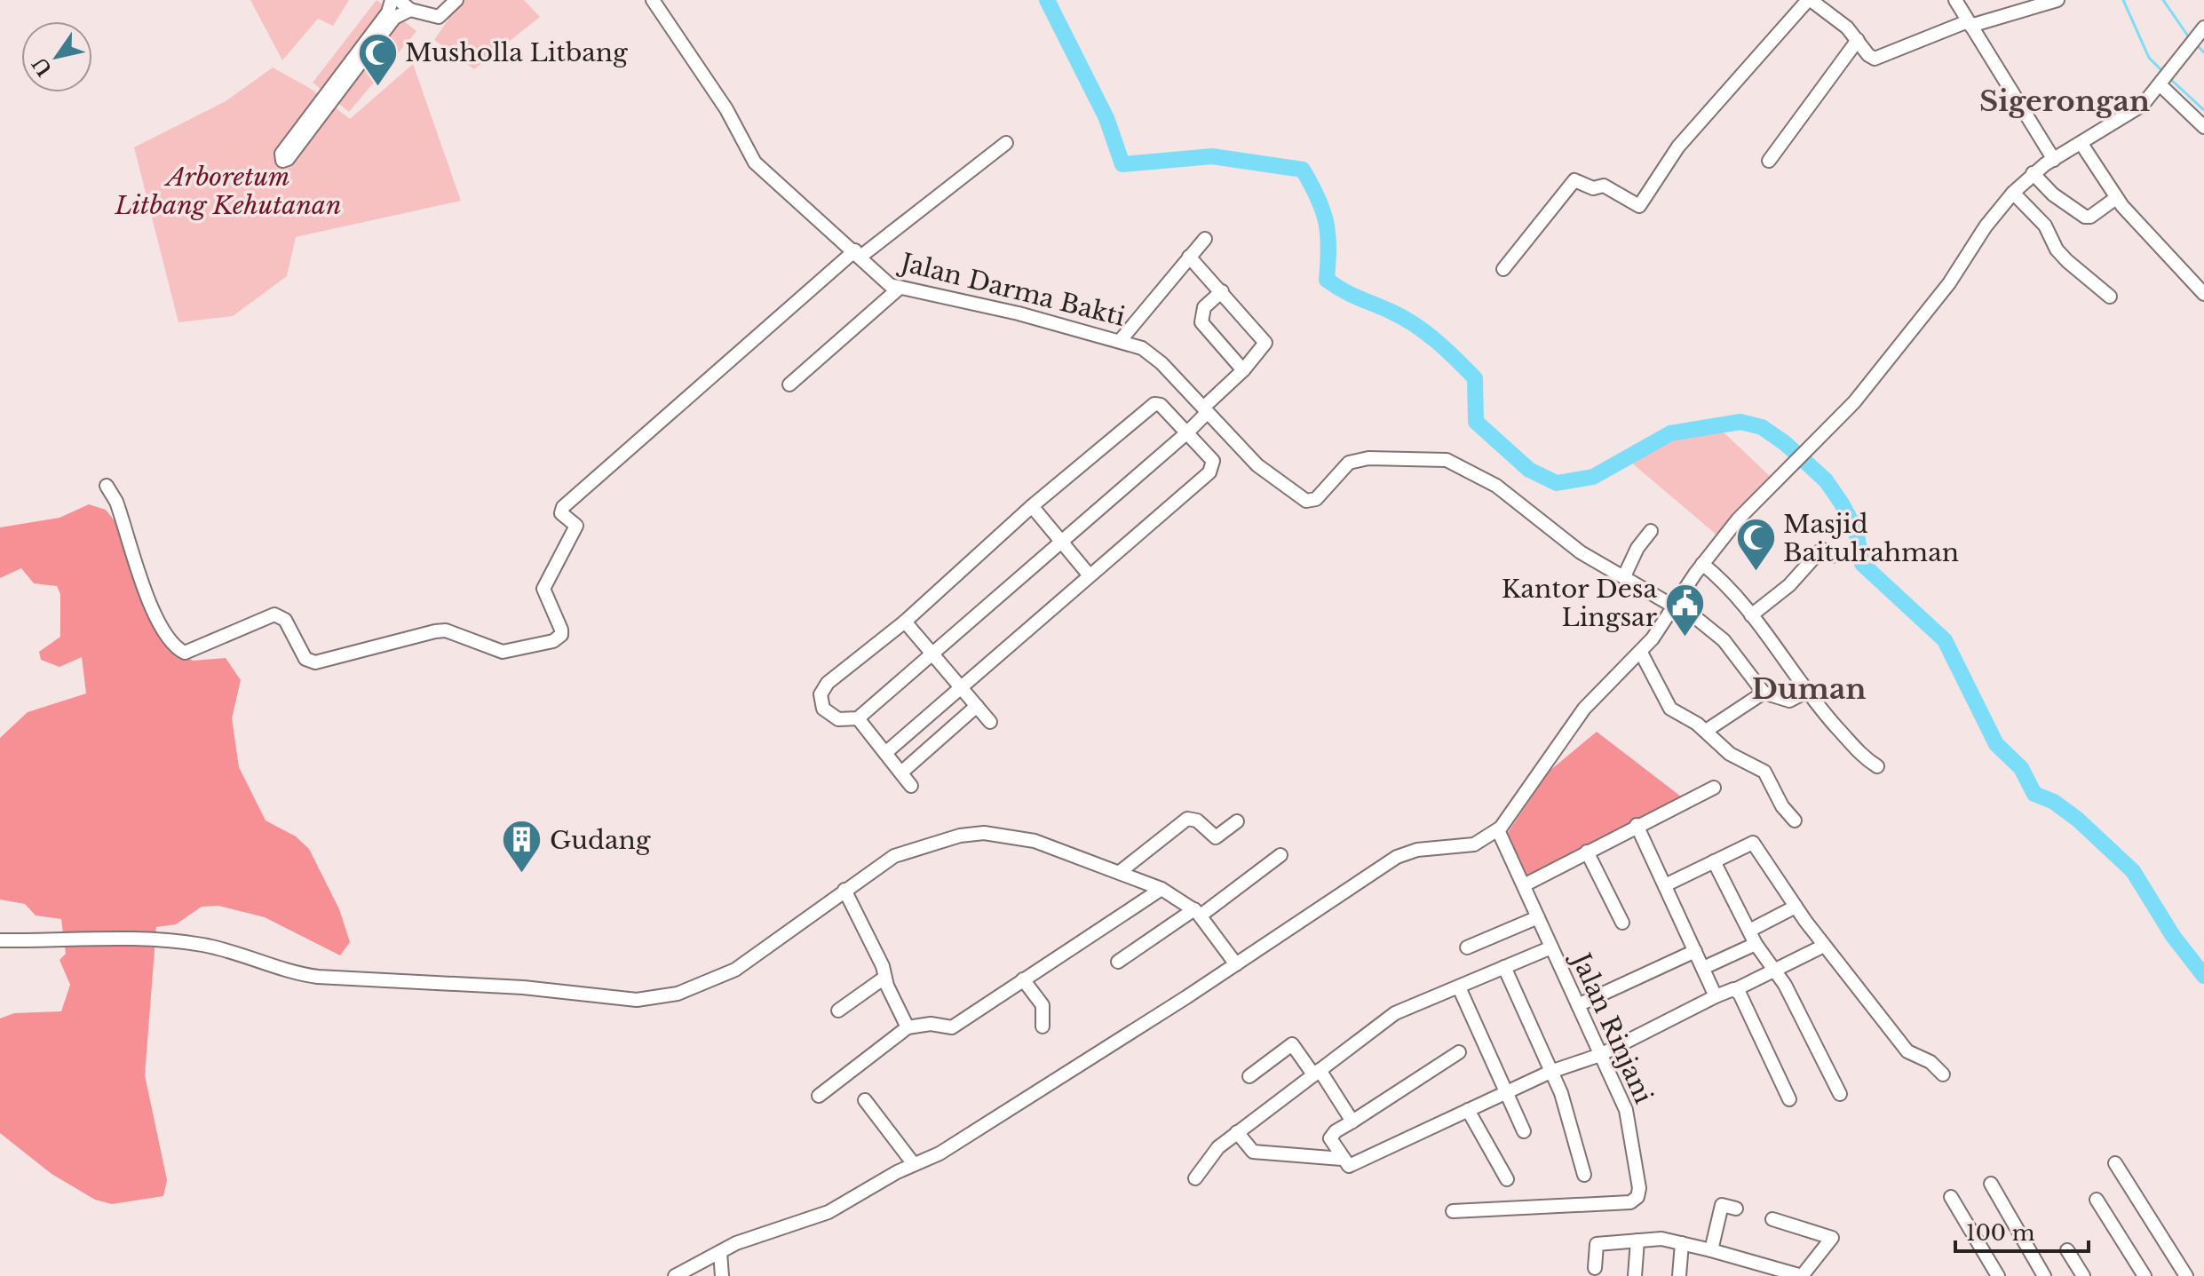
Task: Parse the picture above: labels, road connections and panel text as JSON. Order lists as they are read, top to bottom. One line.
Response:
{"streets":{"street":["Jalan Darma Bakti","Jalan Rinjani"]},"districts":["Sigerongan","Duman"],"parks":["Arboretum Litbang Kehutanan"],"places":{"mosque":["Musholla Litbang","Masjid Baitulrahman"],"public building":["Kantor Desa Lingsar"],"building":["Gudang"]},"scale_bar":"100 m","north":"bottom left"}
